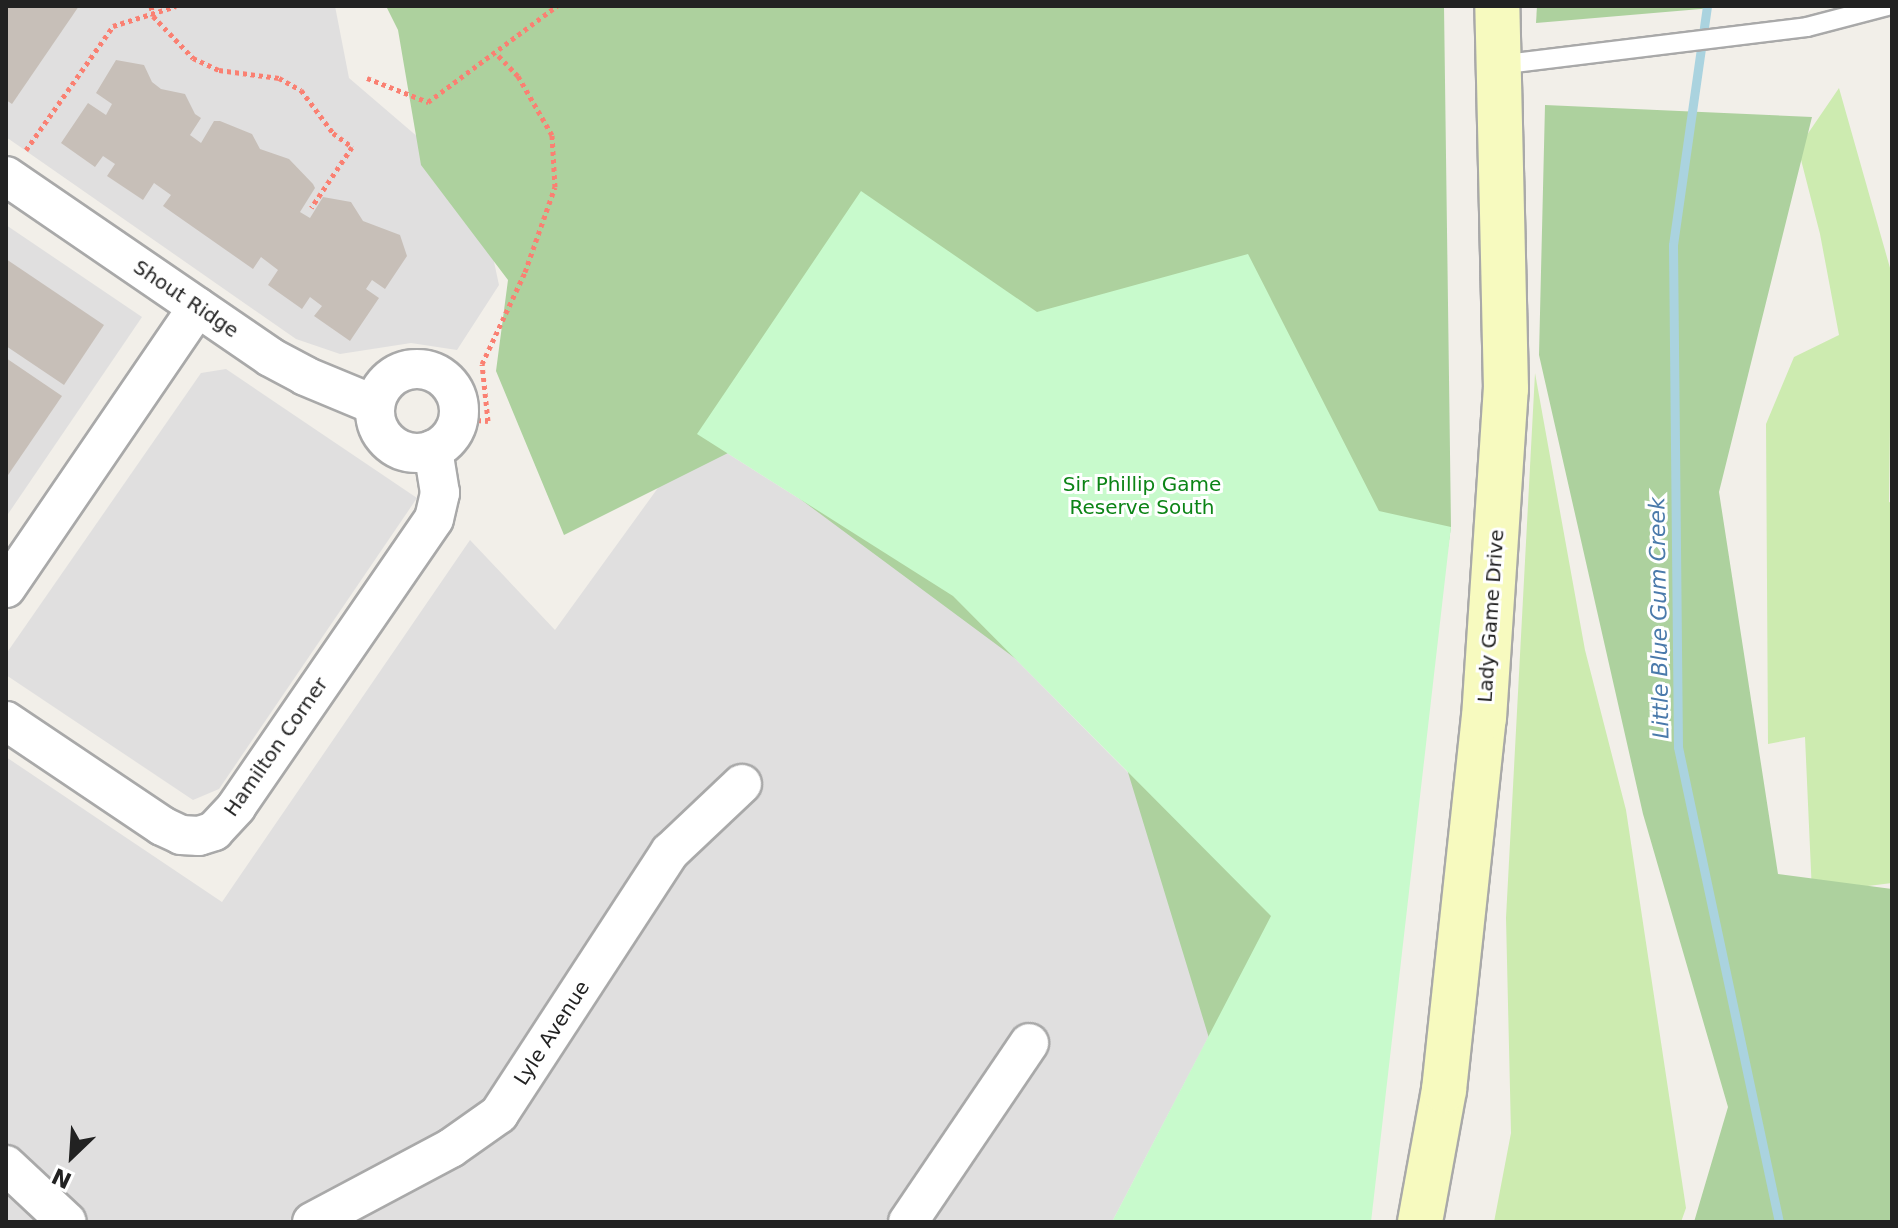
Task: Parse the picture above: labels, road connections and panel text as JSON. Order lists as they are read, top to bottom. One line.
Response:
{"streets":{"main road":["Lady Game Drive"],"street":["Shout Ridge","Hamilton Corner","Lyle Avenue"]},"crossings":[["Shout Ridge","Hamilton Corner"]],"water":["Little Blue Gum Creek"],"parks":["Sir Phillip Game Reserve South"],"north":"bottom left"}
